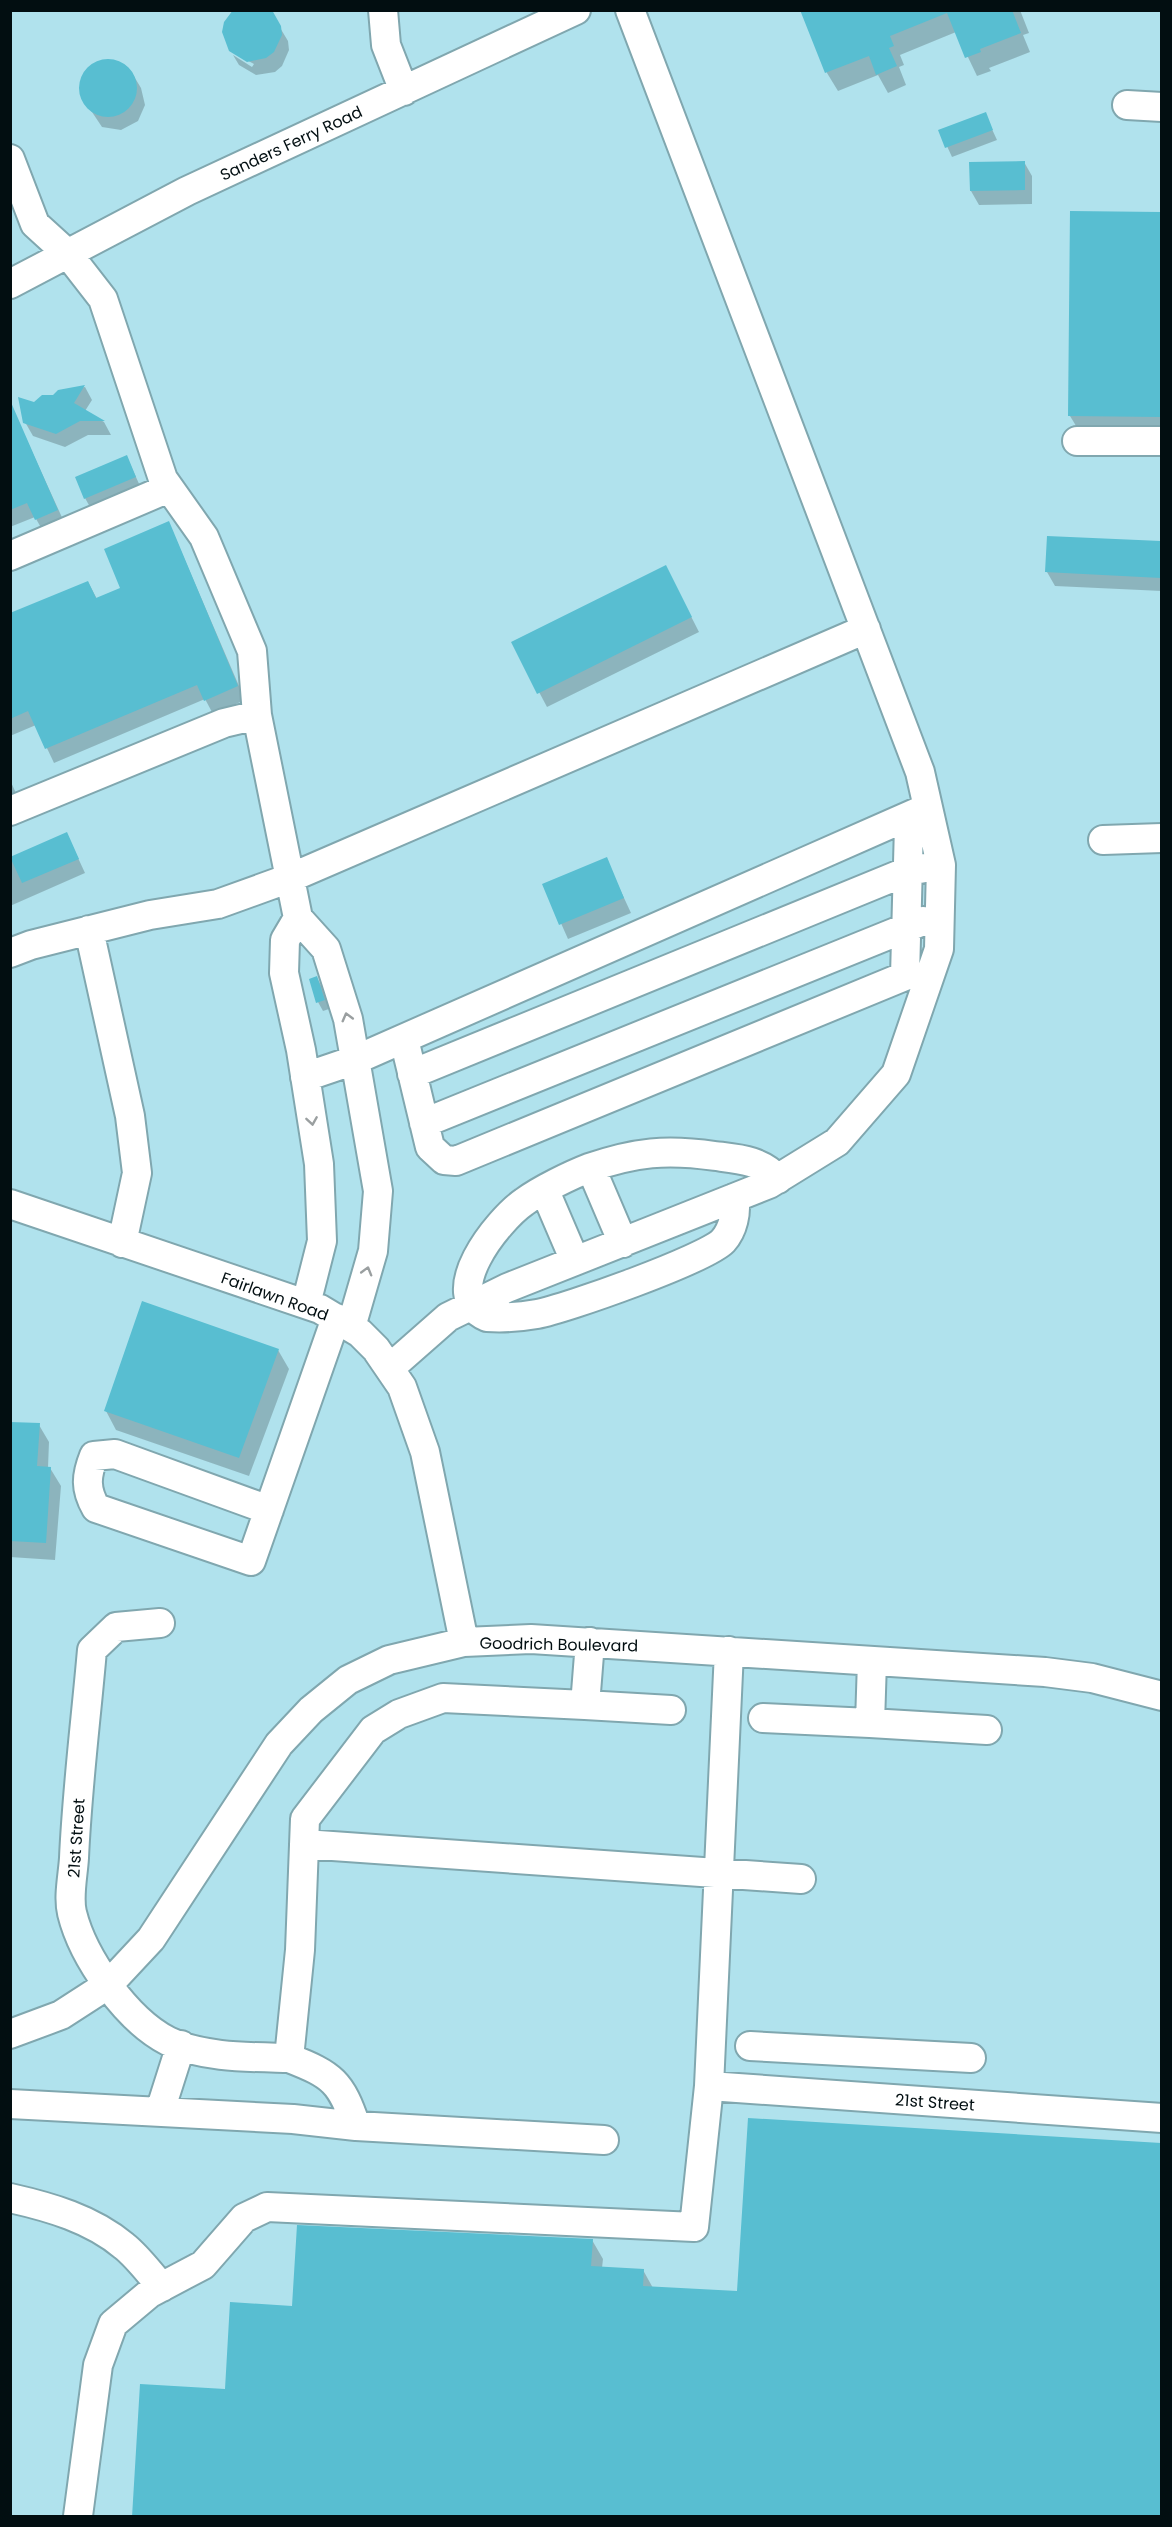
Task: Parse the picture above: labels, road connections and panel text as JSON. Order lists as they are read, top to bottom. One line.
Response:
{"streets":{"street":["Sanders Ferry Road","Fairlawn Road","Goodrich Boulevard","21st Street"]},"crossings":[["Fairlawn Road","Goodrich Boulevard"],["Goodrich Boulevard","21st Street"]]}
